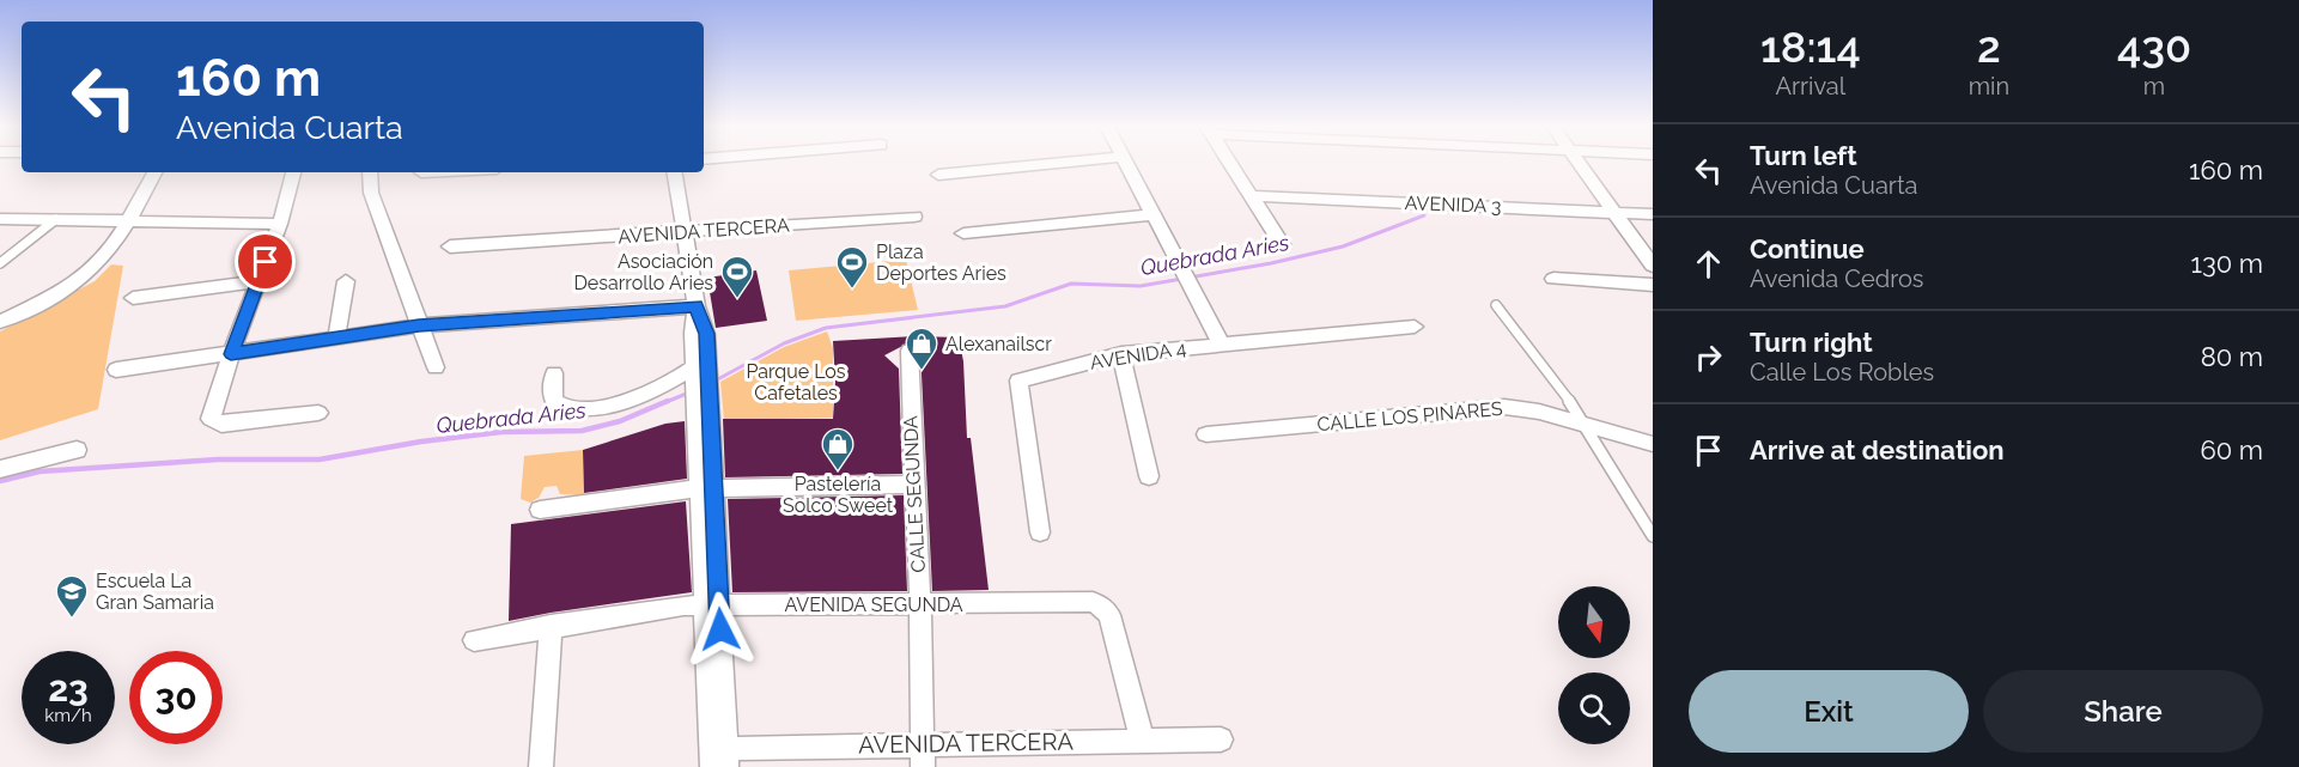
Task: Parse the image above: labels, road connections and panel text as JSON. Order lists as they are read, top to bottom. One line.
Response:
{"streets":{"street":["AVENIDA 3","AVENIDA TERCERA","AVENIDA 4","CALLE LOS PINARES","CALLE SEGUNDA","AVENIDA SEGUNDA"]},"crossings":[["AVENIDA TERCERA","CALLE SEGUNDA"],["AVENIDA TERCERA","AVENIDA SEGUNDA"],["CALLE SEGUNDA","AVENIDA SEGUNDA"]],"water":["Quebrada Aries"],"parks":["Parque Los Cafetales"],"places":{"sports":["Plaza Deportes Aries","Asociación Desarrollo Aries"],"shop":["Alexanailscr","Pastelería Solco Sweet"],"school or university":["Escuela La Gran Samaria"]},"north":"bottom","page":{"eta":["18:14","Arrival","2","min","430","m"],"turn":["160 m","Avenida Cuarta"],"list":[{"name":"Turn left","note":"Avenida Cuarta","value":"160 m"},{"name":"Continue","note":"Avenida Cedros","value":"130 m"},{"name":"Turn right","note":"Calle Los Robles","value":"80 m"},{"name":"Arrive at destination","value":"60 m"}],"speed":"23 km/h","limit":"30","buttons":["Exit","Share"]}}
